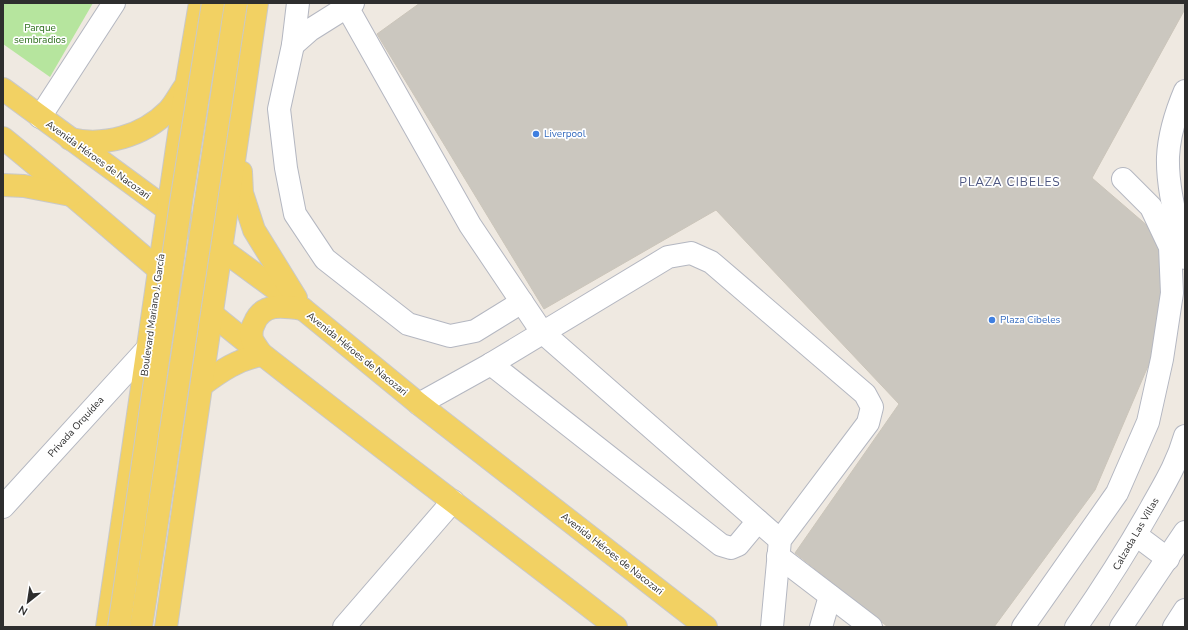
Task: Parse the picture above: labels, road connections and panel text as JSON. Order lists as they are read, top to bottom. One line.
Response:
{"streets":{"main road":["Avenida Héroes de Nacozari","Boulevard Mariano J. García"],"street":["Privada Orquídea","Calzada Las Villas"]},"crossings":[["Avenida Héroes de Nacozari","Boulevard Mariano J. García"],["Boulevard Mariano J. García","Privada Orquídea"]],"districts":["PLAZA CIBELES"],"parks":["Parque sembradios"],"places":["Liverpool","Plaza Cibeles"],"north":"bottom left"}
